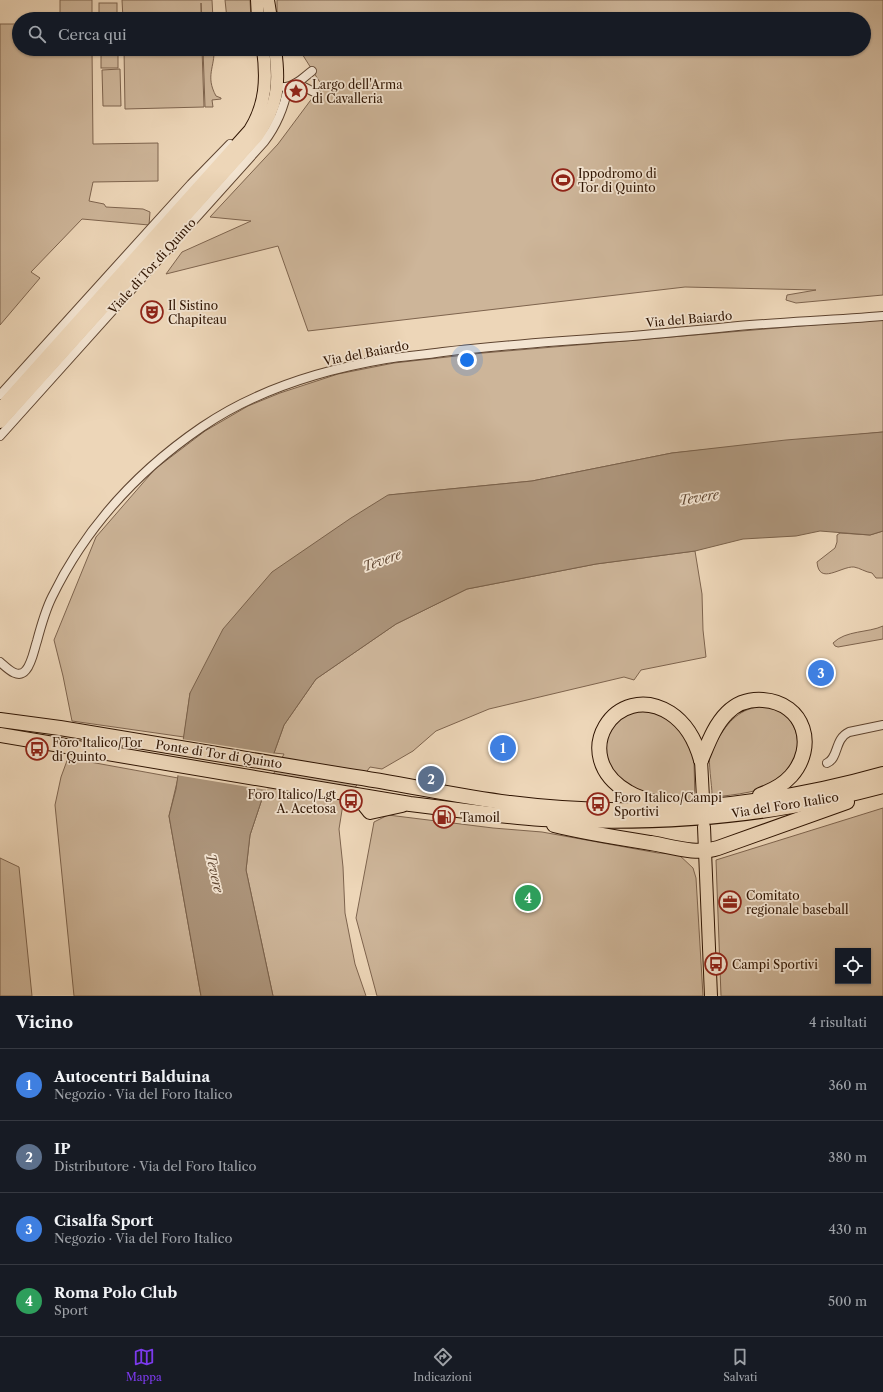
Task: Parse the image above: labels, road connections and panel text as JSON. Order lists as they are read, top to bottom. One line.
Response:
{"streets":{"highway":["Ponte di Tor di Quinto","Via del Foro Italico"],"main road":["Viale di Tor di Quinto"],"street":["Via del Baiardo"]},"crossings":[["Ponte di Tor di Quinto","Via del Foro Italico"]],"water":["Tevere"],"places":{"place":["Largo dell'Arma di Cavalleria"],"sports":["Ippodromo di Tor di Quinto"],"theatre":["Il Sistino Chapiteau"],"bus stop":["Foro Italico/Tor di Quinto","Foro Italico/Lgt A. Acetosa","Foro Italico/Campi Sportivi","Campi Sportivi"],"fuel station":["Tamoil"],"office":["Comitato regionale baseball"]},"page":{"search":"Cerca qui","pins":["3","1","2","4"],"heading":["Vicino","4 risultati"],"list":[{"mark":"1","name":"Autocentri Balduina","note":"Negozio · Via del Foro Italico","value":"360 m"},{"mark":"2","name":"IP","note":"Distributore · Via del Foro Italico","value":"380 m"},{"mark":"3","name":"Cisalfa Sport","note":"Negozio · Via del Foro Italico","value":"430 m"},{"mark":"4","name":"Roma Polo Club","note":"Sport","value":"500 m"}],"nav":["Mappa","Indicazioni","Salvati"]}}
